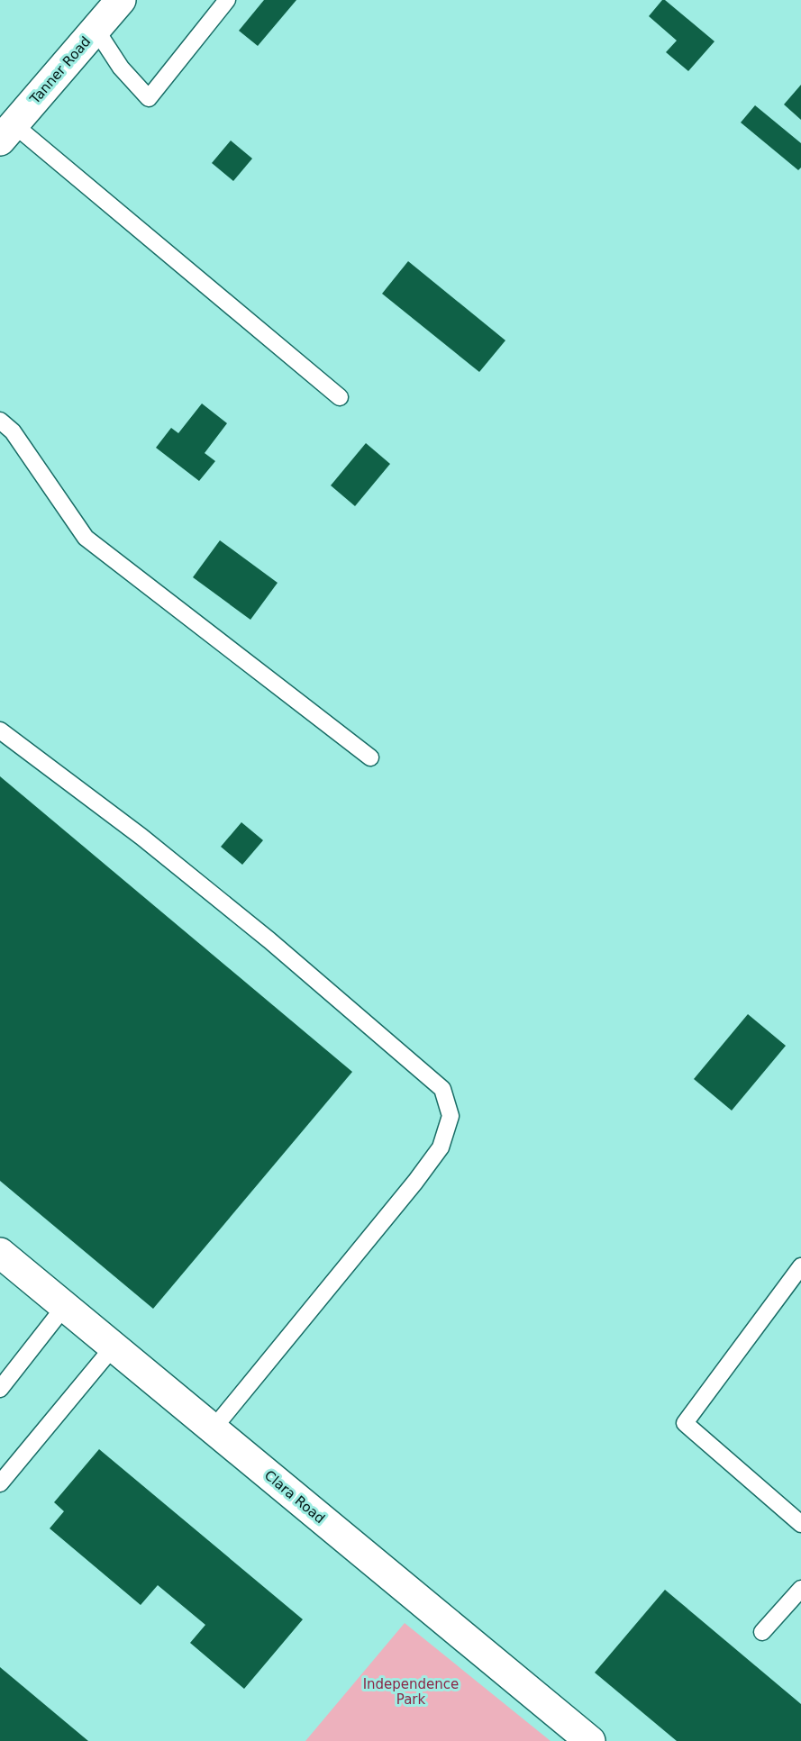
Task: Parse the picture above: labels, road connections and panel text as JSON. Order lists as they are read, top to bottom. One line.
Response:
{"streets":{"street":["Tanner Road","Clara Road"]},"parks":["Independence Park"]}
